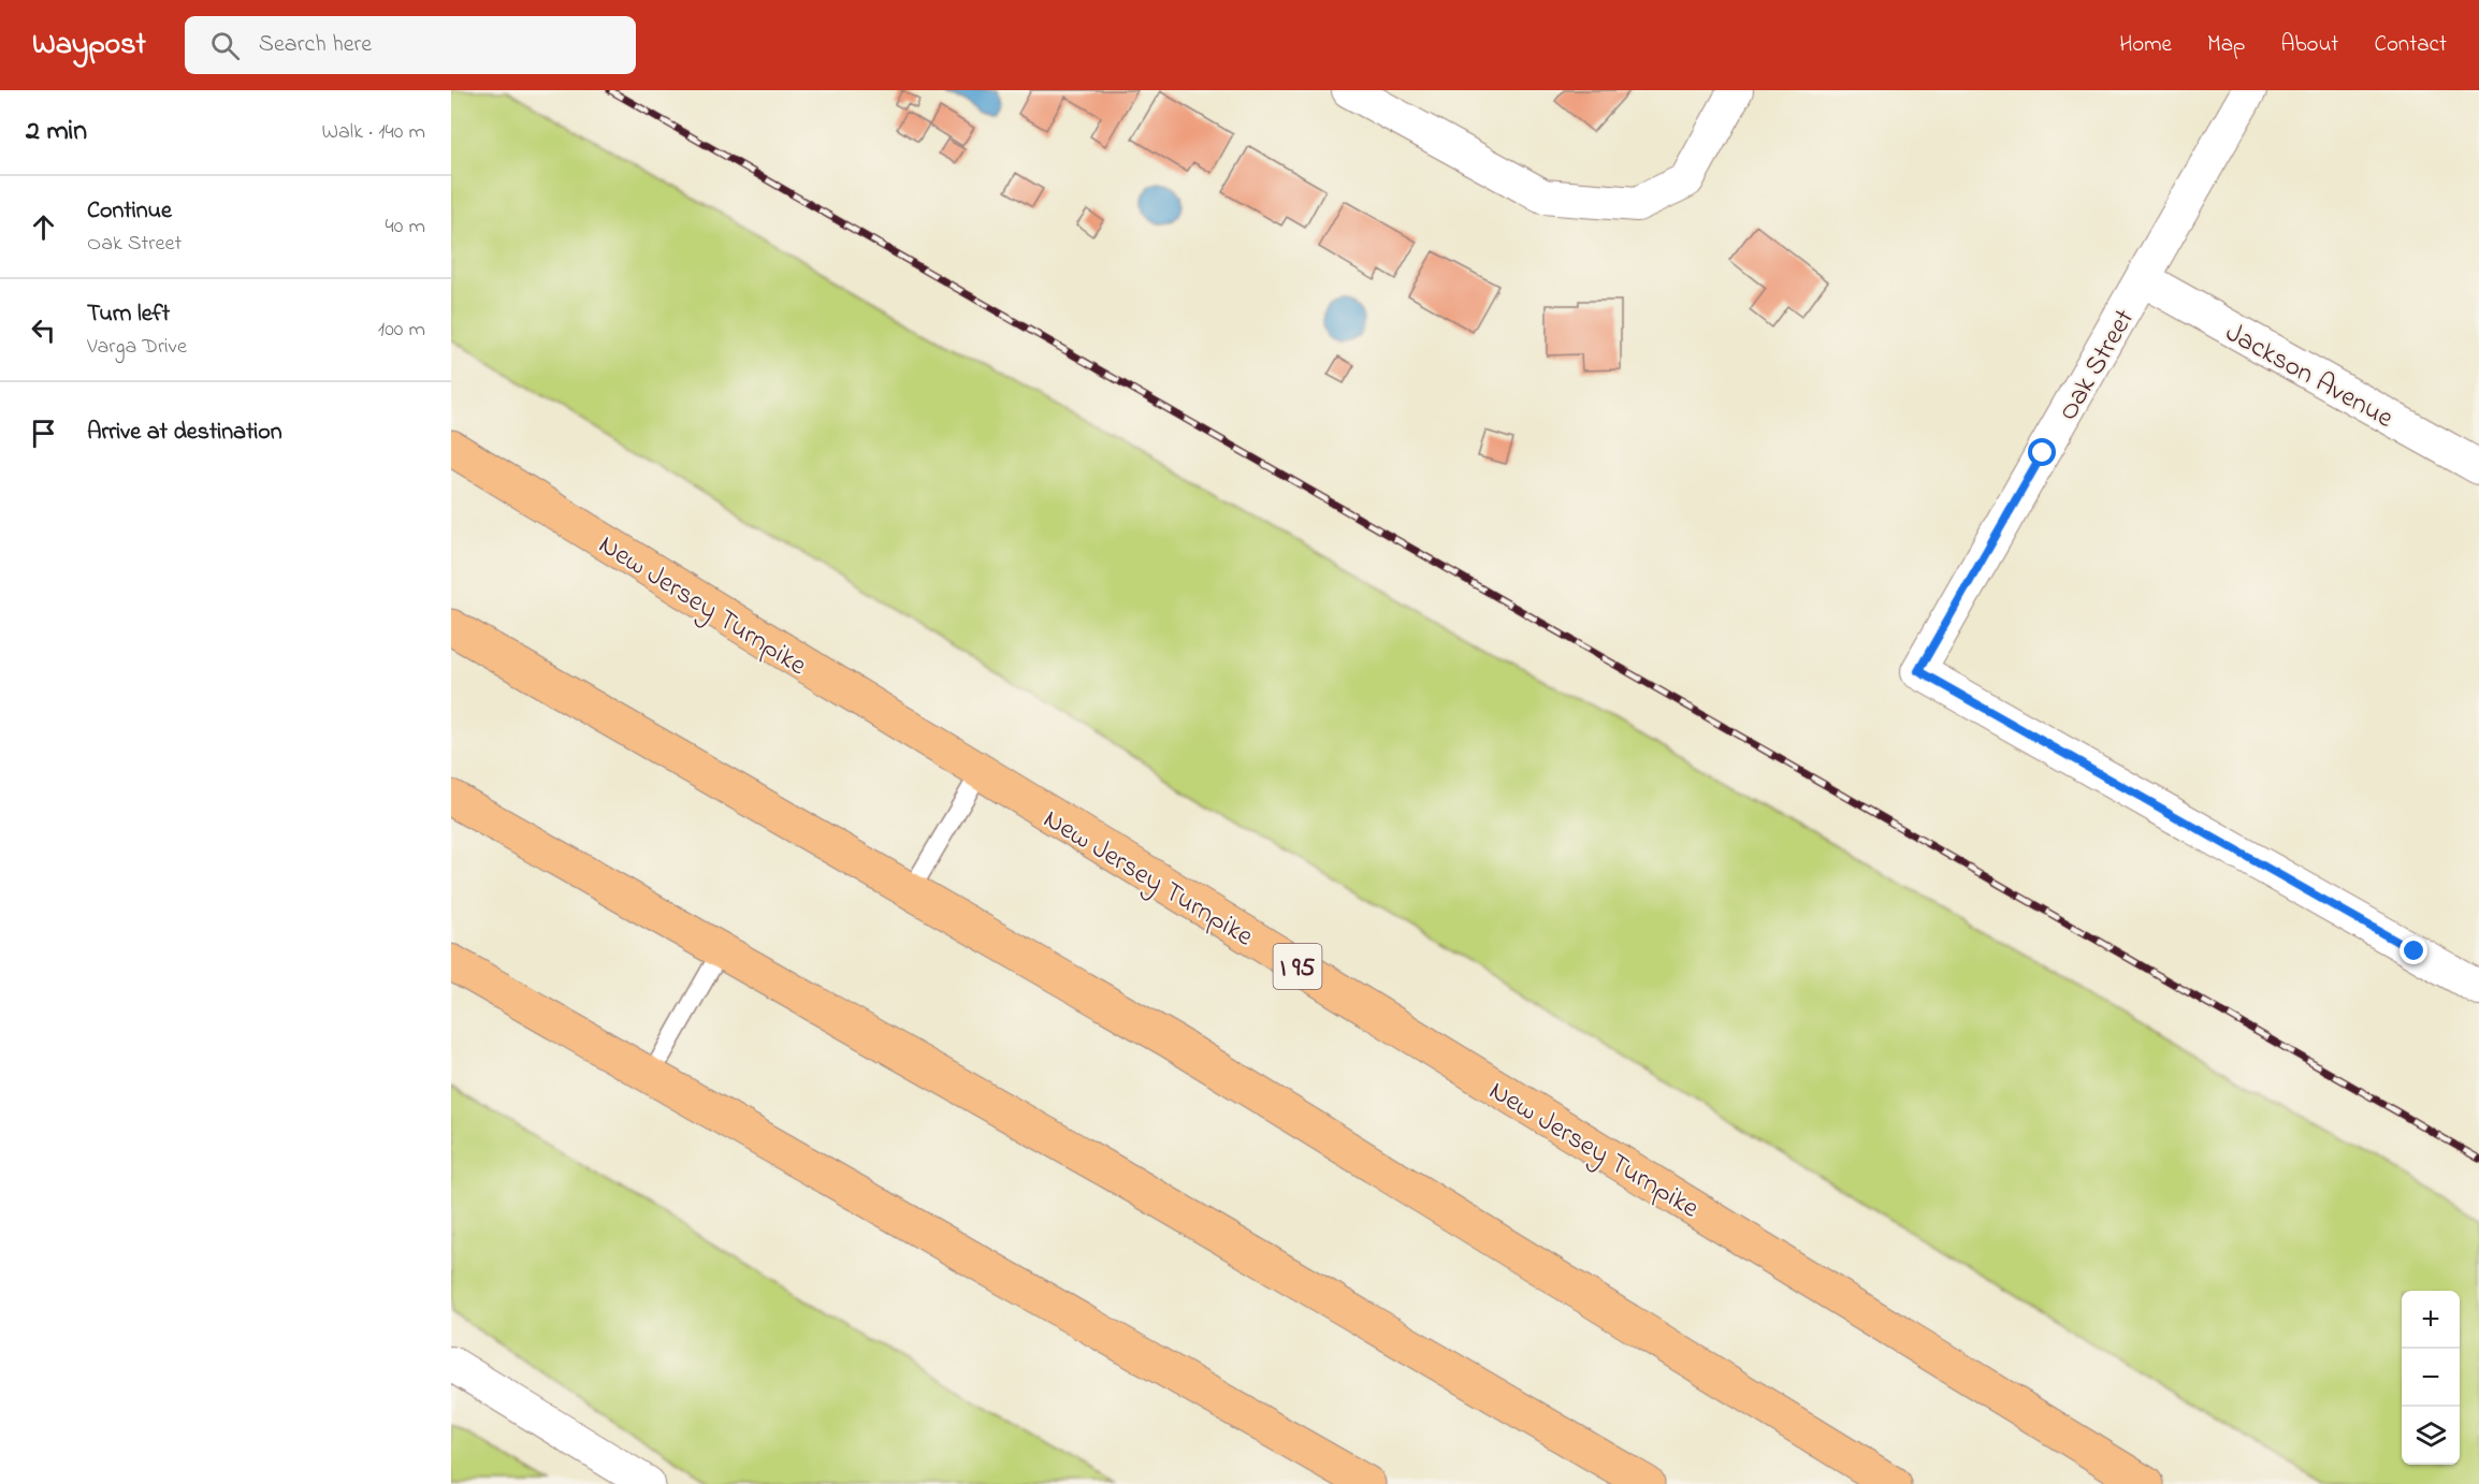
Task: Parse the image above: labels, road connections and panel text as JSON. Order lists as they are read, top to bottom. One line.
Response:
{"streets":{"highway":["New Jersey Turnpike","I 95"],"street":["Oak Street","Jackson Avenue"]},"crossings":[["Oak Street","Jackson Avenue"]],"page":{"header":"Waypost","search":"Search here","nav":["Home","Map","About","Contact"],"heading":["2 min","Walk · 140 m"],"list":[["Continue","Oak Street","40 m"],["Turn left","Varga Drive","100 m"],"Arrive at destination"],"map_buttons":["+","−"]}}
